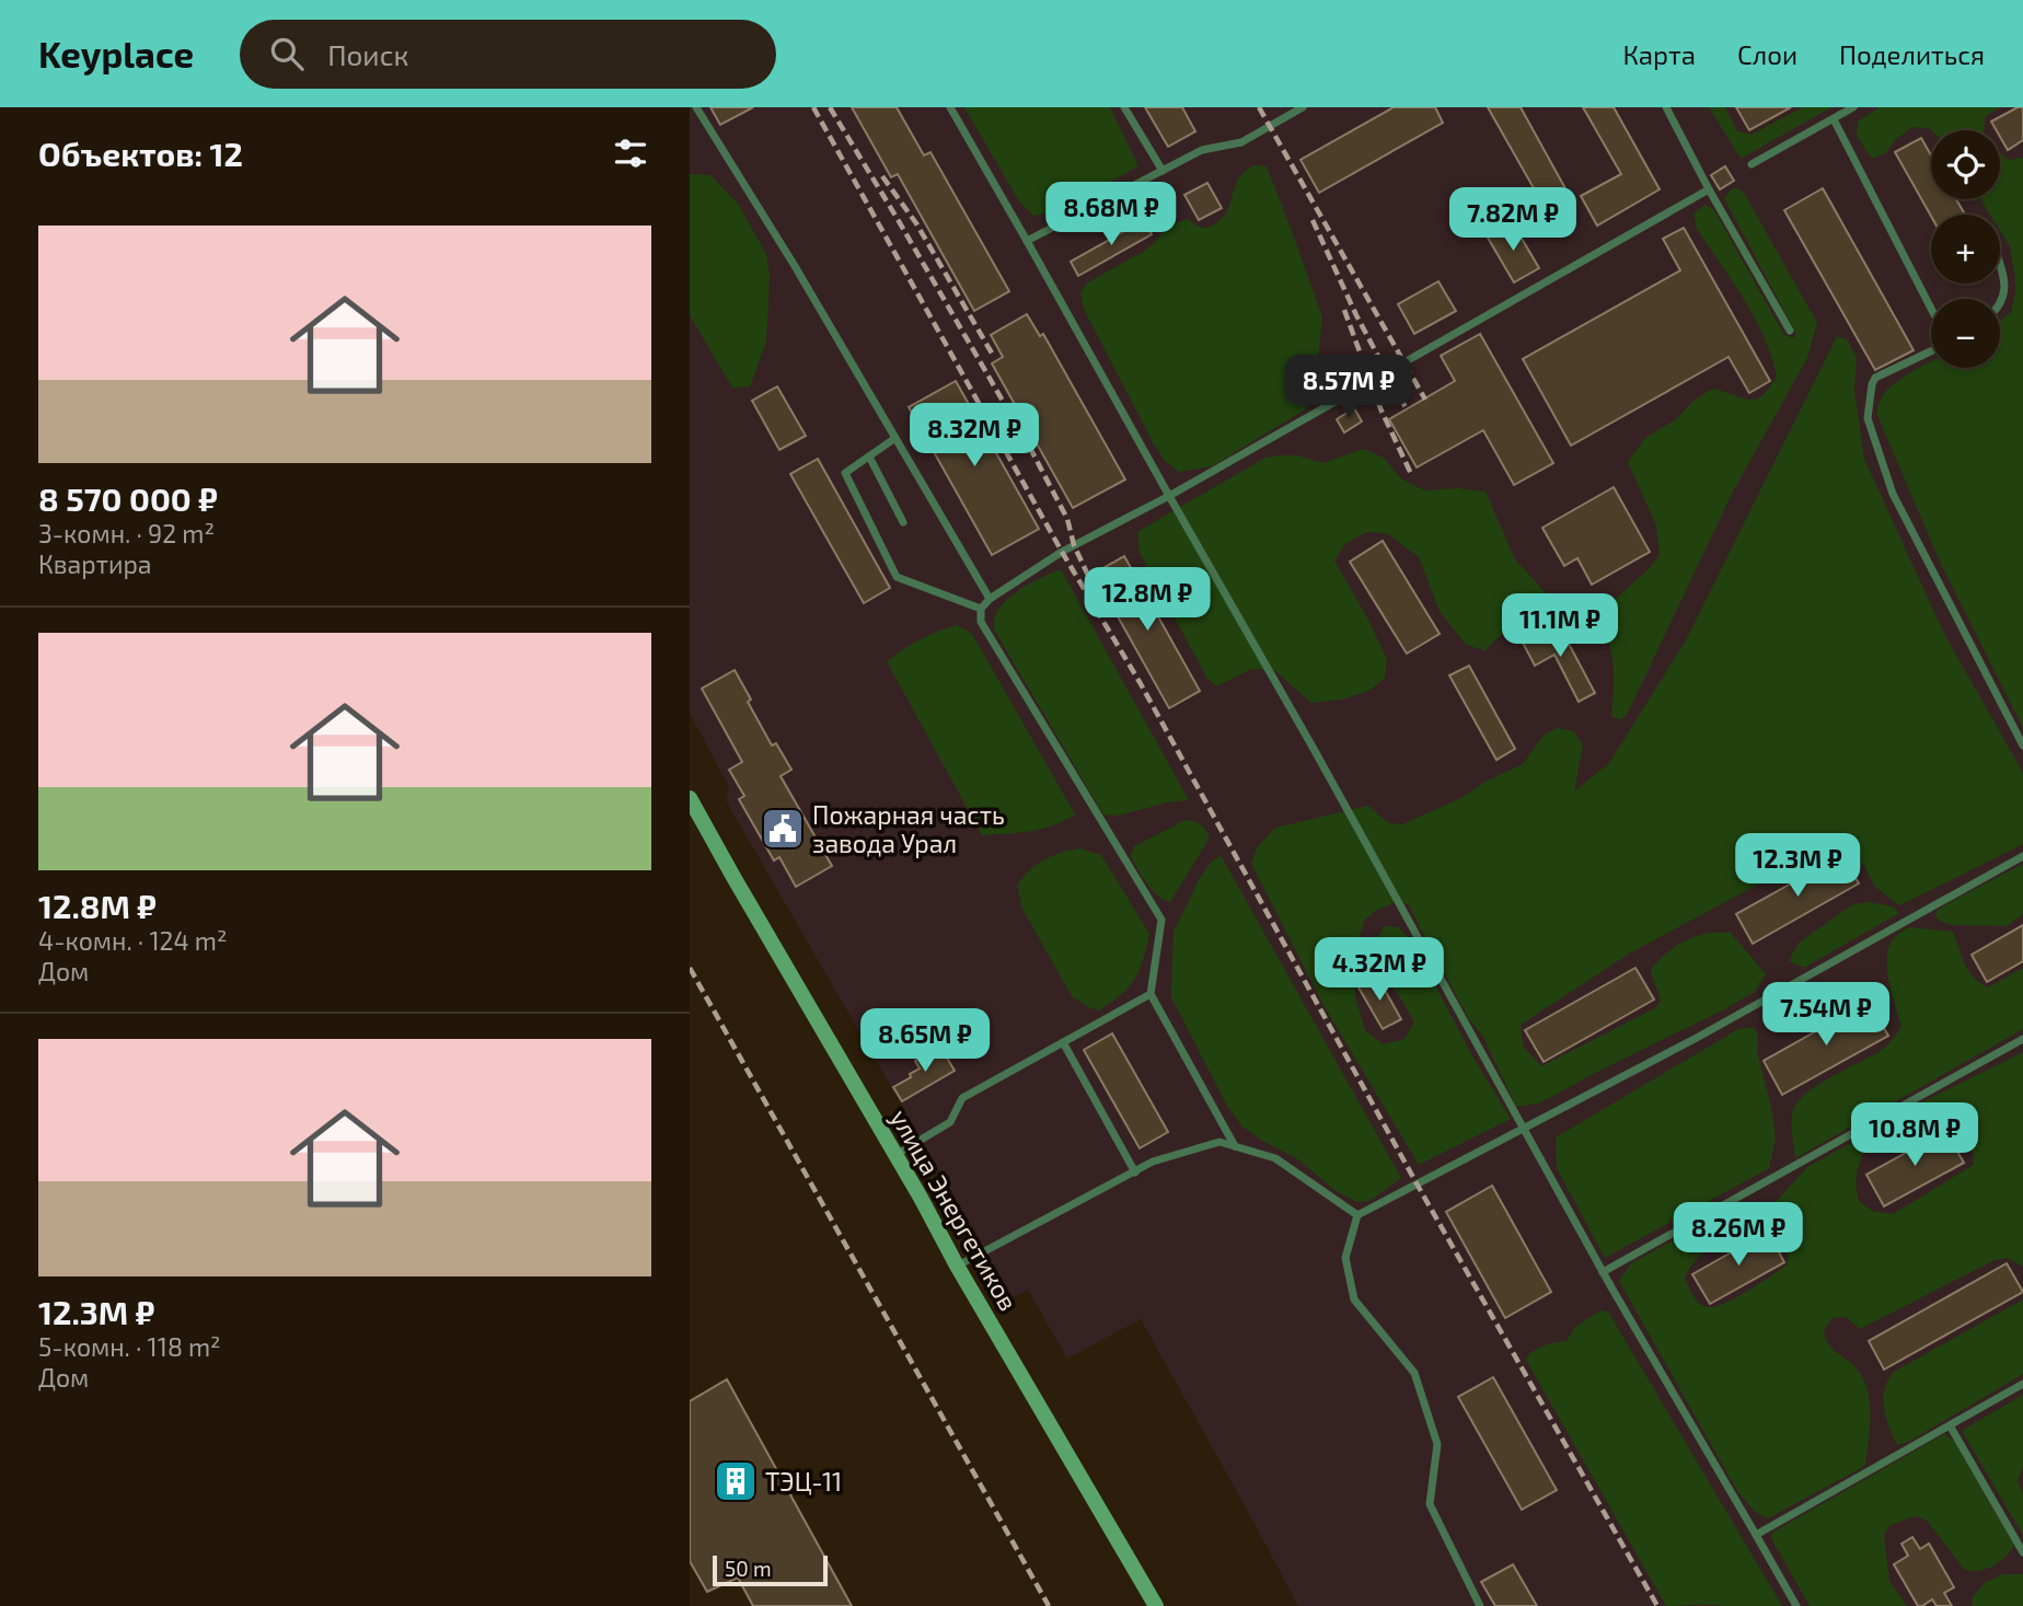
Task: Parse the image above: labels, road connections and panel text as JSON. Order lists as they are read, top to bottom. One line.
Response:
{"streets":{"street":["улица Энергетиков"]},"places":{"public building":["Пожарная часть завода Урал"],"building":["ТЭЦ-11"]},"scale_bar":"50 m","page":{"header":"Keyplace","search":"Поиск","nav":["Карта","Слои","Поделиться"],"heading":"Объектов: 12","map_buttons":["+","−"],"price":["8.68M ₽","7.82M ₽","8.57M ₽","8.32M ₽","12.8M ₽","11.1M ₽","12.3M ₽","4.32M ₽","7.54M ₽","8.65M ₽","10.8M ₽","8.26M ₽"],"list":[{"name":"8 570 000 ₽","note":"3-комн. · 92 m² · Квартира"},{"name":"12.8M ₽","note":"4-комн. · 124 m² · Дом"},{"name":"12.3M ₽","note":"5-комн. · 118 m² · Дом"}],"scale":"50 m"}}
